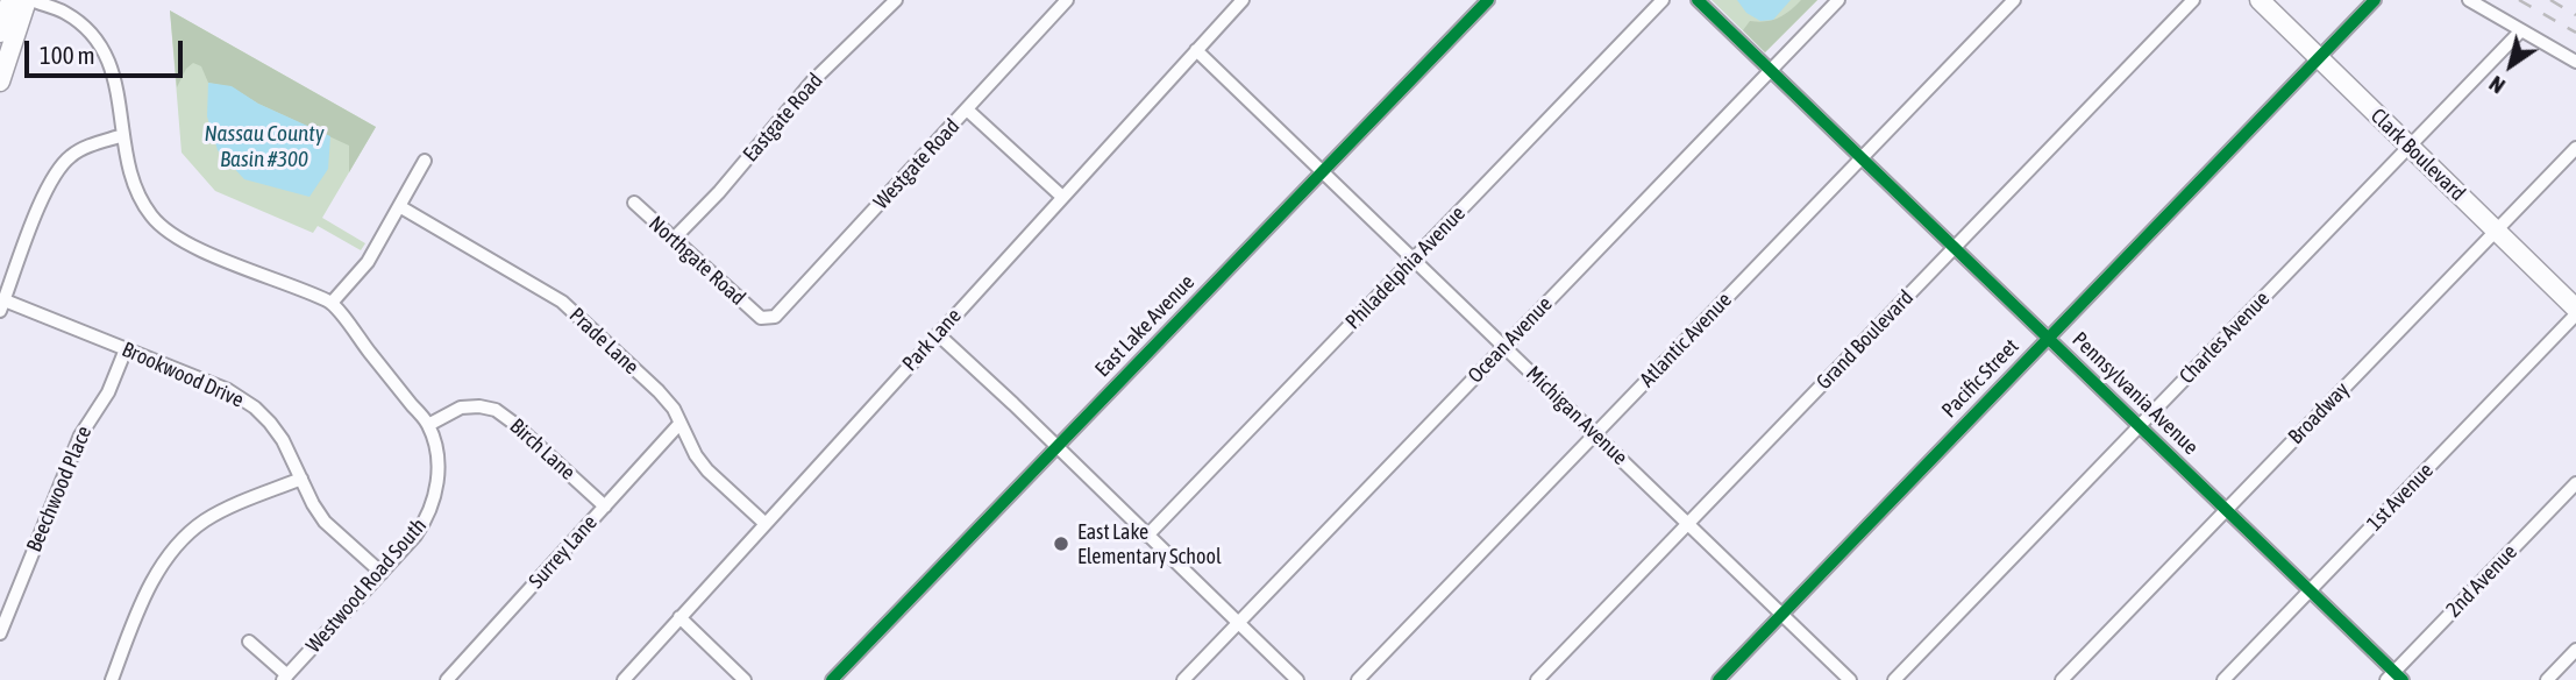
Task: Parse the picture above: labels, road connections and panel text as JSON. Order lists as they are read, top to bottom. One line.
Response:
{"streets":{"street":["Eastgate Road","Clark Boulevard","Westgate Road","Northgate Road","Philadelphia Avenue","East Lake Avenue","Charles Avenue","Park Lane","Ocean Avenue","Atlantic Avenue","Grand Boulevard","Prade Lane","Brookwood Drive","Pacific Street","Pennsylvania Avenue","Broadway","Michigan Avenue","Birch Lane","Beechwood Place","1st Avenue","Surrey Lane","2nd Avenue","Westwood Road South"]},"crossings":[["Eastgate Road","Northgate Road"],["Clark Boulevard","Charles Avenue"],["Clark Boulevard","Pacific Street"],["Clark Boulevard","Broadway"],["Clark Boulevard","1st Avenue"],["Westgate Road","Northgate Road"],["Philadelphia Avenue","Michigan Avenue"],["East Lake Avenue","Michigan Avenue"],["Charles Avenue","Pennsylvania Avenue"],["Park Lane","Prade Lane"],["Park Lane","Michigan Avenue"],["Ocean Avenue","Pennsylvania Avenue"],["Ocean Avenue","Michigan Avenue"],["Atlantic Avenue","Pennsylvania Avenue"],["Atlantic Avenue","Michigan Avenue"],["Grand Boulevard","Pennsylvania Avenue"],["Grand Boulevard","Michigan Avenue"],["Prade Lane","Surrey Lane"],["Brookwood Drive","Beechwood Place"],["Brookwood Drive","Westwood Road South"],["Pacific Street","Pennsylvania Avenue"],["Pacific Street","Michigan Avenue"],["Pennsylvania Avenue","Broadway"],["Pennsylvania Avenue","1st Avenue"],["Pennsylvania Avenue","2nd Avenue"],["Birch Lane","Surrey Lane"],["Birch Lane","Westwood Road South"]],"water":["Nassau County Basin #300"],"places":["East Lake Elementary School"],"scale_bar":"100 m","north":"bottom left"}
